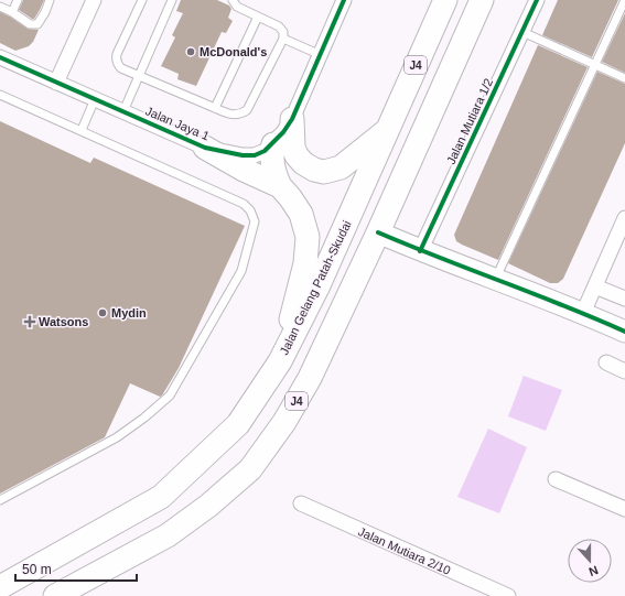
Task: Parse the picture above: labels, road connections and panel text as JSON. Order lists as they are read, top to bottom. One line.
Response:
{"streets":{"main road":["J4","Jalan Gelang Patah-Skudai"],"street":["Jalan Mutiara 1/2","Jalan Jaya 1","Jalan Mutiara 2/10"]},"places":{"other":["McDonald's","Mydin"],"health":["Watsons"]},"scale_bar":"50 m","north":"bottom"}
